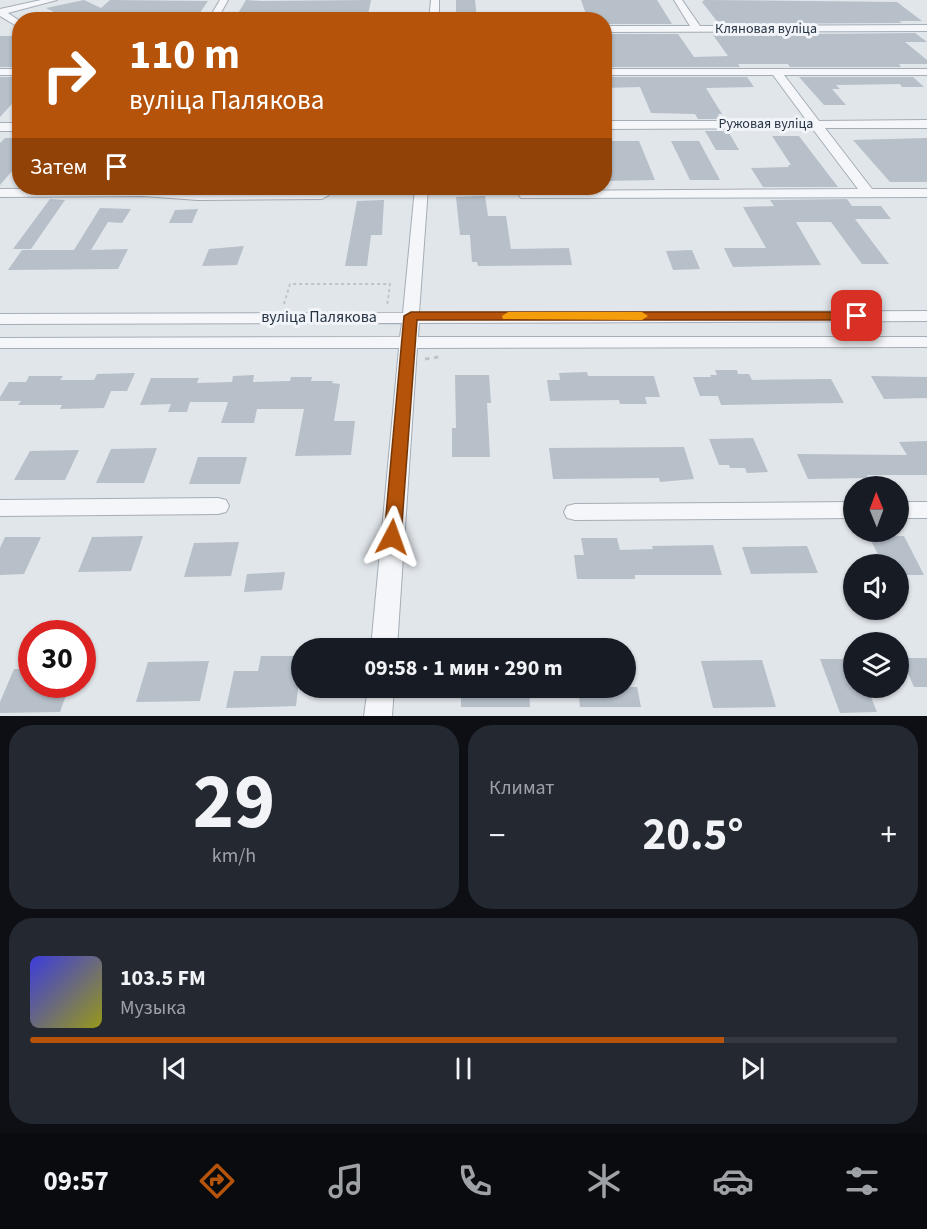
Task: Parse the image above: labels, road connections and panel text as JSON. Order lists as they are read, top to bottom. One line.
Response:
{"streets":{"street":["Кляновая вуліца","Ружовая вуліца","вуліца Палякова"]},"north":"top","page":{"turn":["110 m","вуліца Палякова"],"then":"Затем","limit":"30","trip":"09:58 · 1 мин · 290 m","tile":[["29","km/h"],"Климат"],"heat":["−","20.5°","+"],"song":["103.5 FM","Музыка"],"tabs":"09:57"}}
